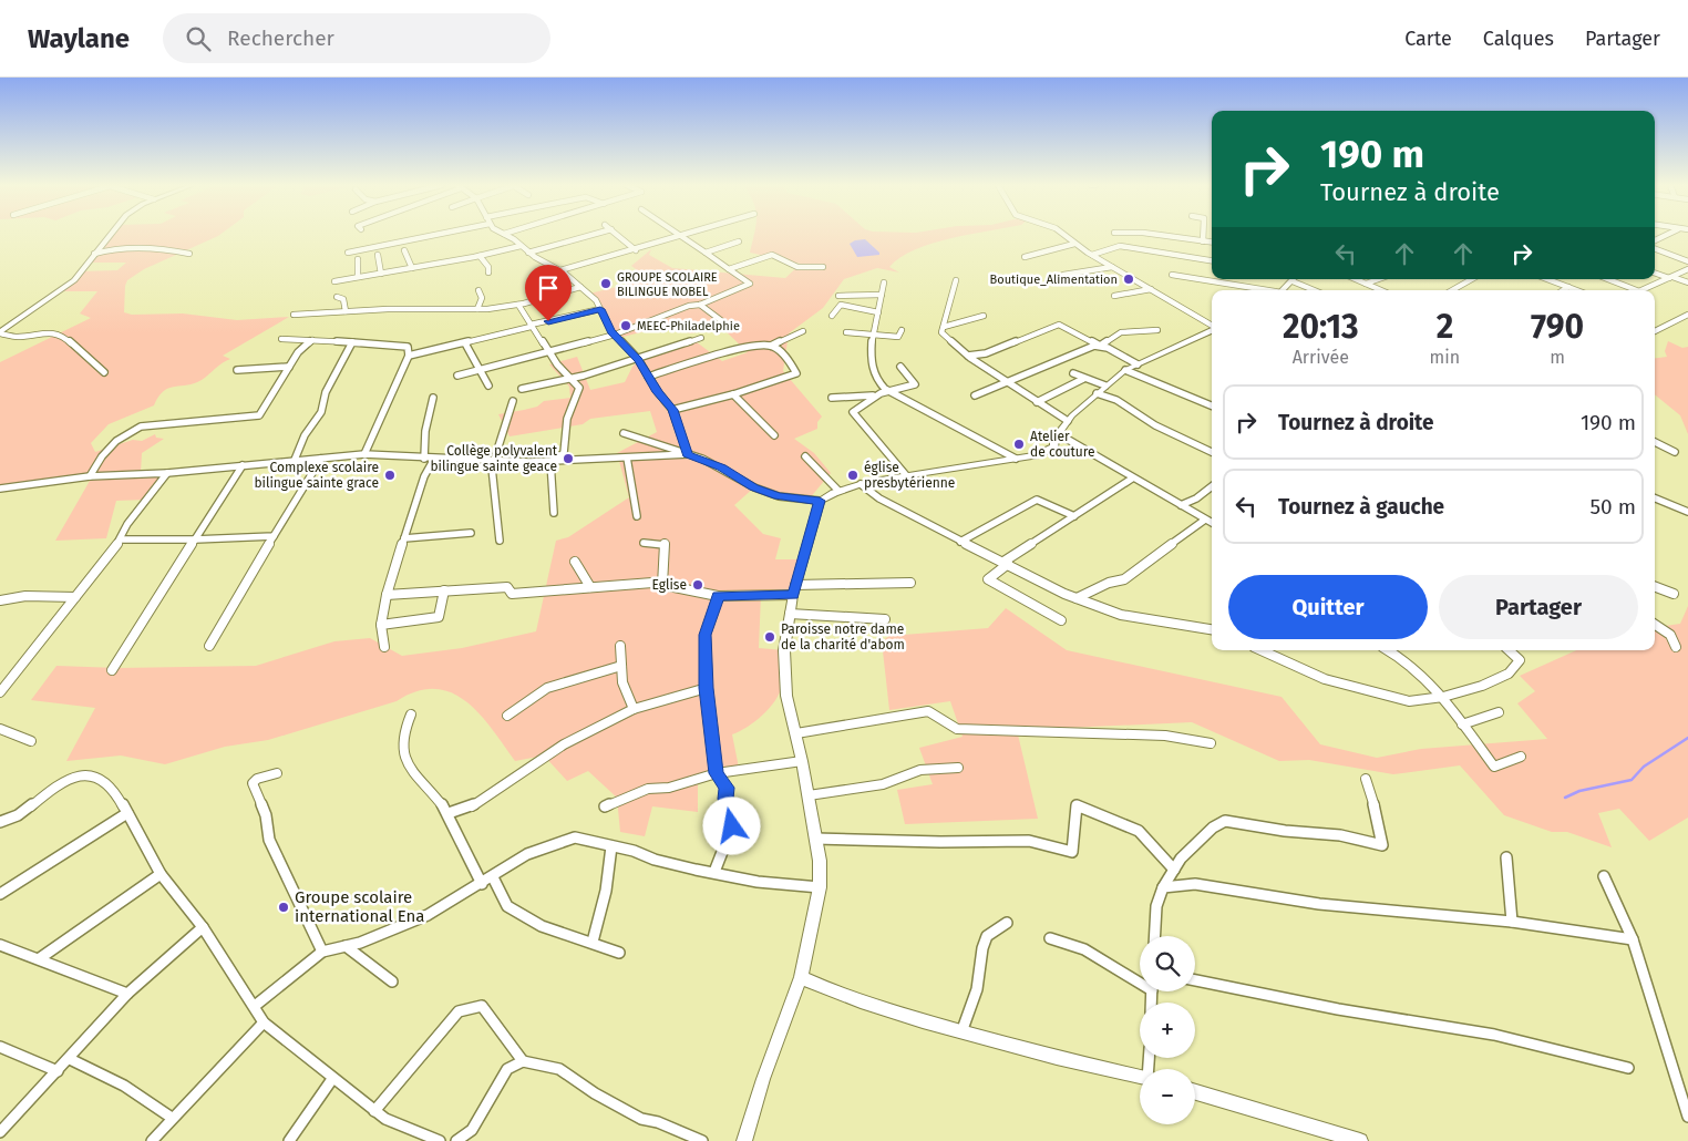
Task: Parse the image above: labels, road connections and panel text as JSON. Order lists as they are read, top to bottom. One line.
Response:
{"places":["Boutique_Alimentation","GROUPE SCOLAIRE BILINGUE NOBEL","MEEC-Philadelphie","Atelier de couture","Collège polyvalent bilingue sainte geace","Complexe scolaire bilingue sainte grace","église presbytérienne","Eglise","Paroisse notre dame de la charité d'abom","Groupe scolaire international Ena"],"page":{"header":"Waylane","search":"Rechercher","nav":["Carte","Calques","Partager"],"turn":["190 m","Tournez à droite"],"eta":["20:13","Arrivée","2","min","790","m"],"list":[{"name":"Tournez à droite","value":"190 m"},{"name":"Tournez à gauche","value":"50 m"}],"buttons":["Quitter","Partager"],"map_buttons":["+","−"]}}
